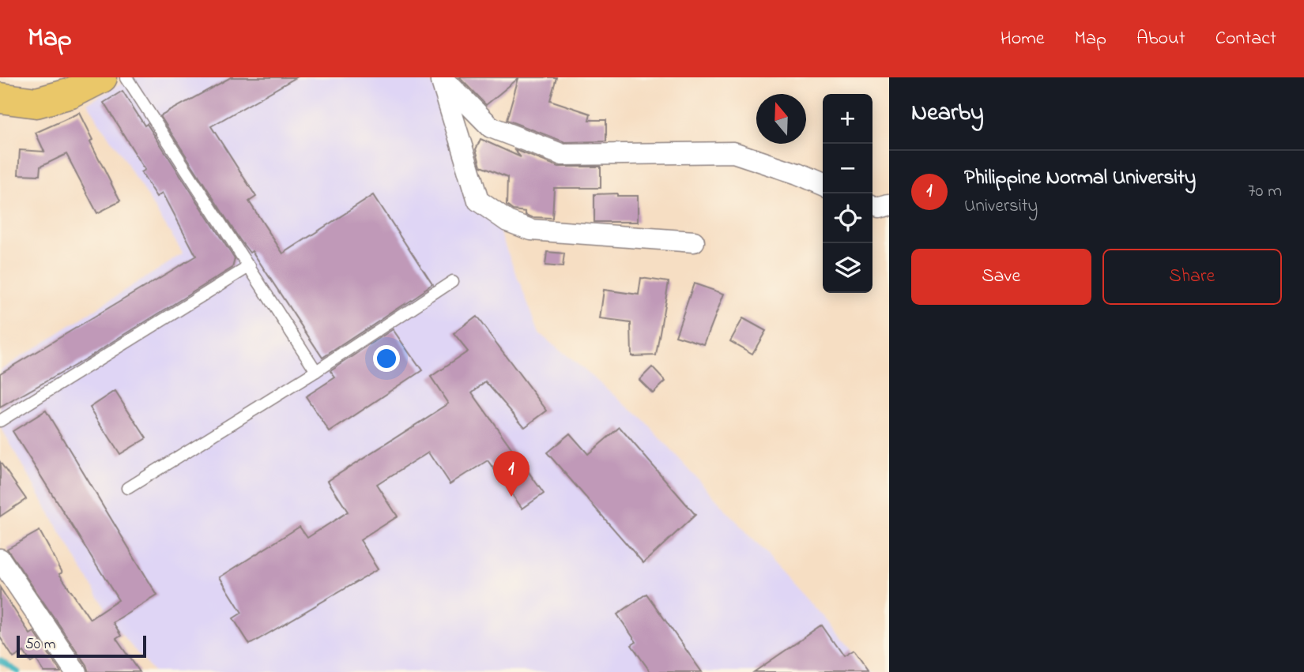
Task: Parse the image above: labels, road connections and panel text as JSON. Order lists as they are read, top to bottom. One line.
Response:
{"scale_bar":"50 m","north":"top","page":{"header":"Map","nav":["Home","Map","About","Contact"],"heading":"Nearby","map_buttons":["+","−"],"list":[{"mark":"1","name":"Philippine Normal University","note":"University","value":"70 m"}],"buttons":["Save","Share"],"pins":"1","scale":"50 m"}}
